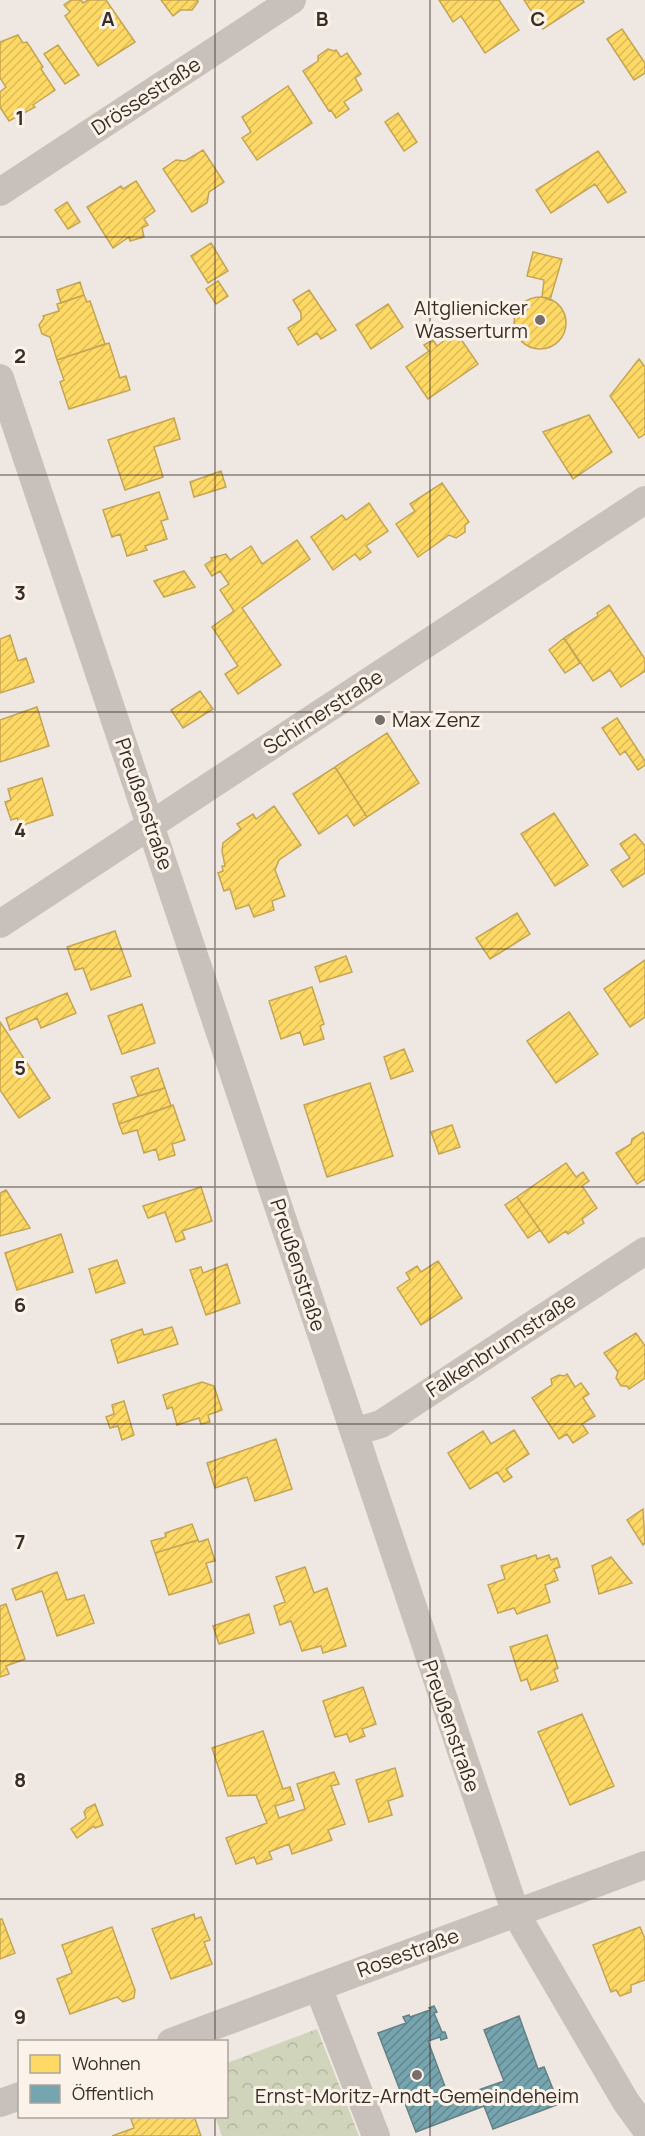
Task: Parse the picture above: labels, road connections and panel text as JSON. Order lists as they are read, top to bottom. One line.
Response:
{"streets":{"street":["Drössestraße","Schirnerstraße","Preußenstraße","Falkenbrunnstraße","Rosestraße"]},"crossings":[["Schirnerstraße","Preußenstraße"],["Preußenstraße","Falkenbrunnstraße"],["Preußenstraße","Rosestraße"]],"places":["Altglienicker Wasserturm","Max Zenz","Ernst-Moritz-Arndt-Gemeindeheim"],"legend":["Wohnen","Öffentlich"],"grid":{"columns":["A","B","C"],"rows":["1","2","3","4","5","6","7","8","9"]}}
